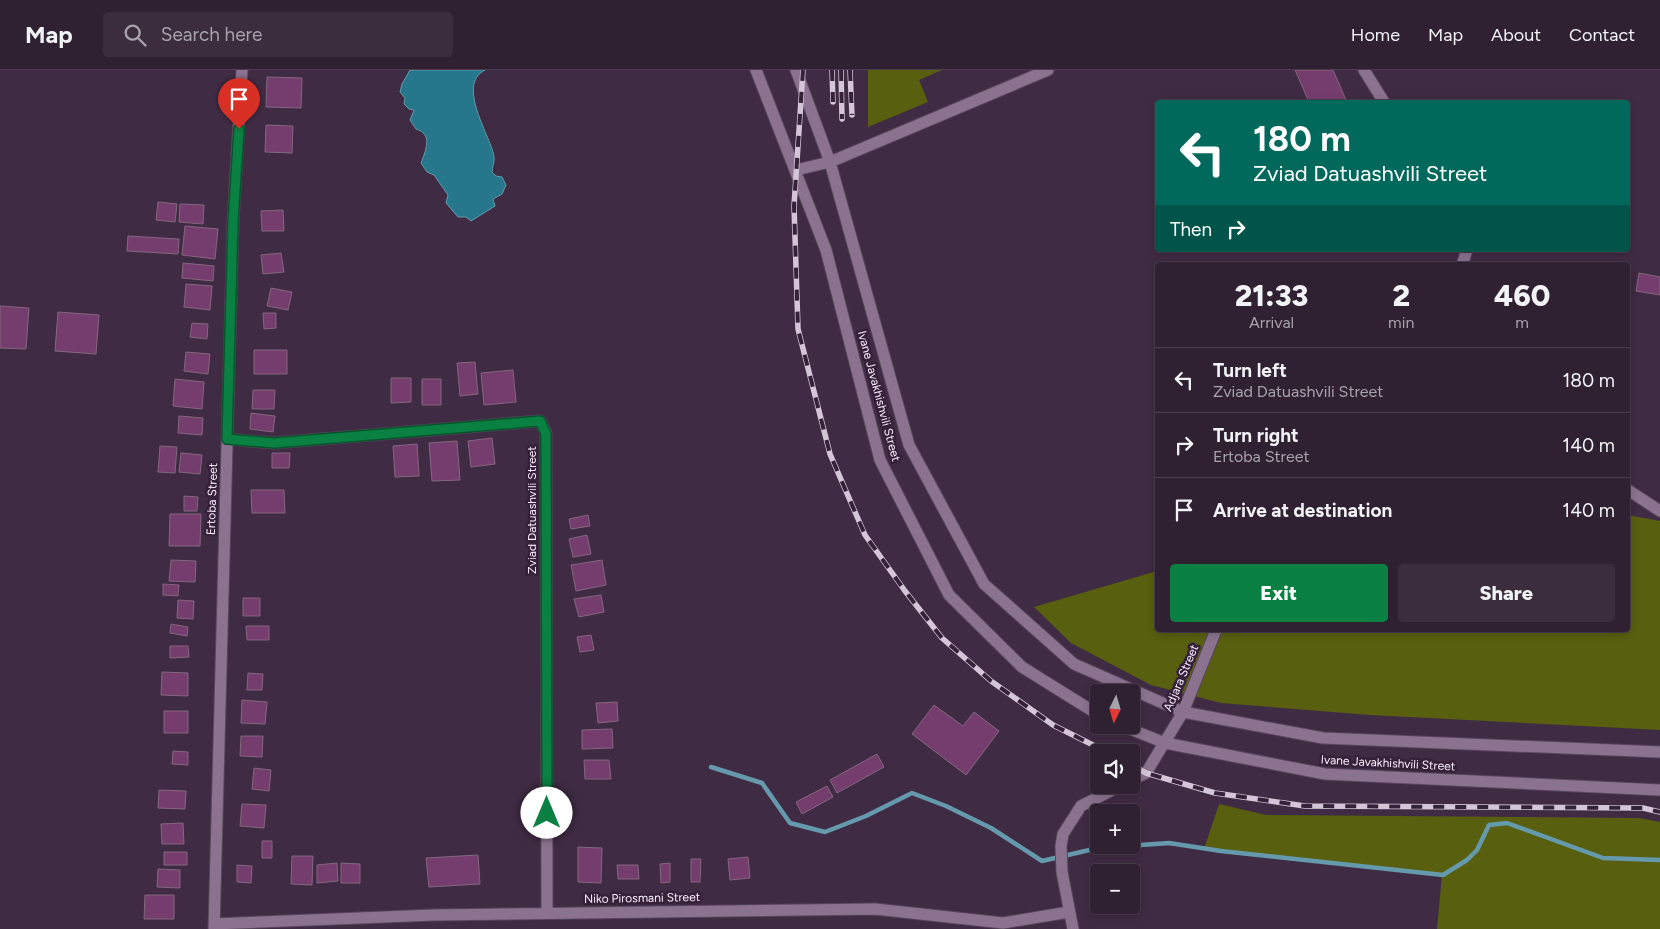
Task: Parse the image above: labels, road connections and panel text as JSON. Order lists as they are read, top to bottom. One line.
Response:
{"streets":{"street":["Ivane Javakhishvili Street","Ertoba Street","Zviad Datuashvili Street","Adjara Street","Niko Pirosmani Street"]},"crossings":[["Ivane Javakhishvili Street","Adjara Street"],["Ertoba Street","Zviad Datuashvili Street"],["Ertoba Street","Niko Pirosmani Street"],["Zviad Datuashvili Street","Niko Pirosmani Street"]],"north":"bottom","page":{"header":"Map","search":"Search here","nav":["Home","Map","About","Contact"],"turn":["180 m","Zviad Datuashvili Street"],"then":"Then","eta":["21:33","Arrival","2","min","460","m"],"list":[{"name":"Turn left","note":"Zviad Datuashvili Street","value":"180 m"},{"name":"Turn right","note":"Ertoba Street","value":"140 m"},{"name":"Arrive at destination","value":"140 m"}],"buttons":["Exit","Share"],"map_buttons":["+","−"]}}
